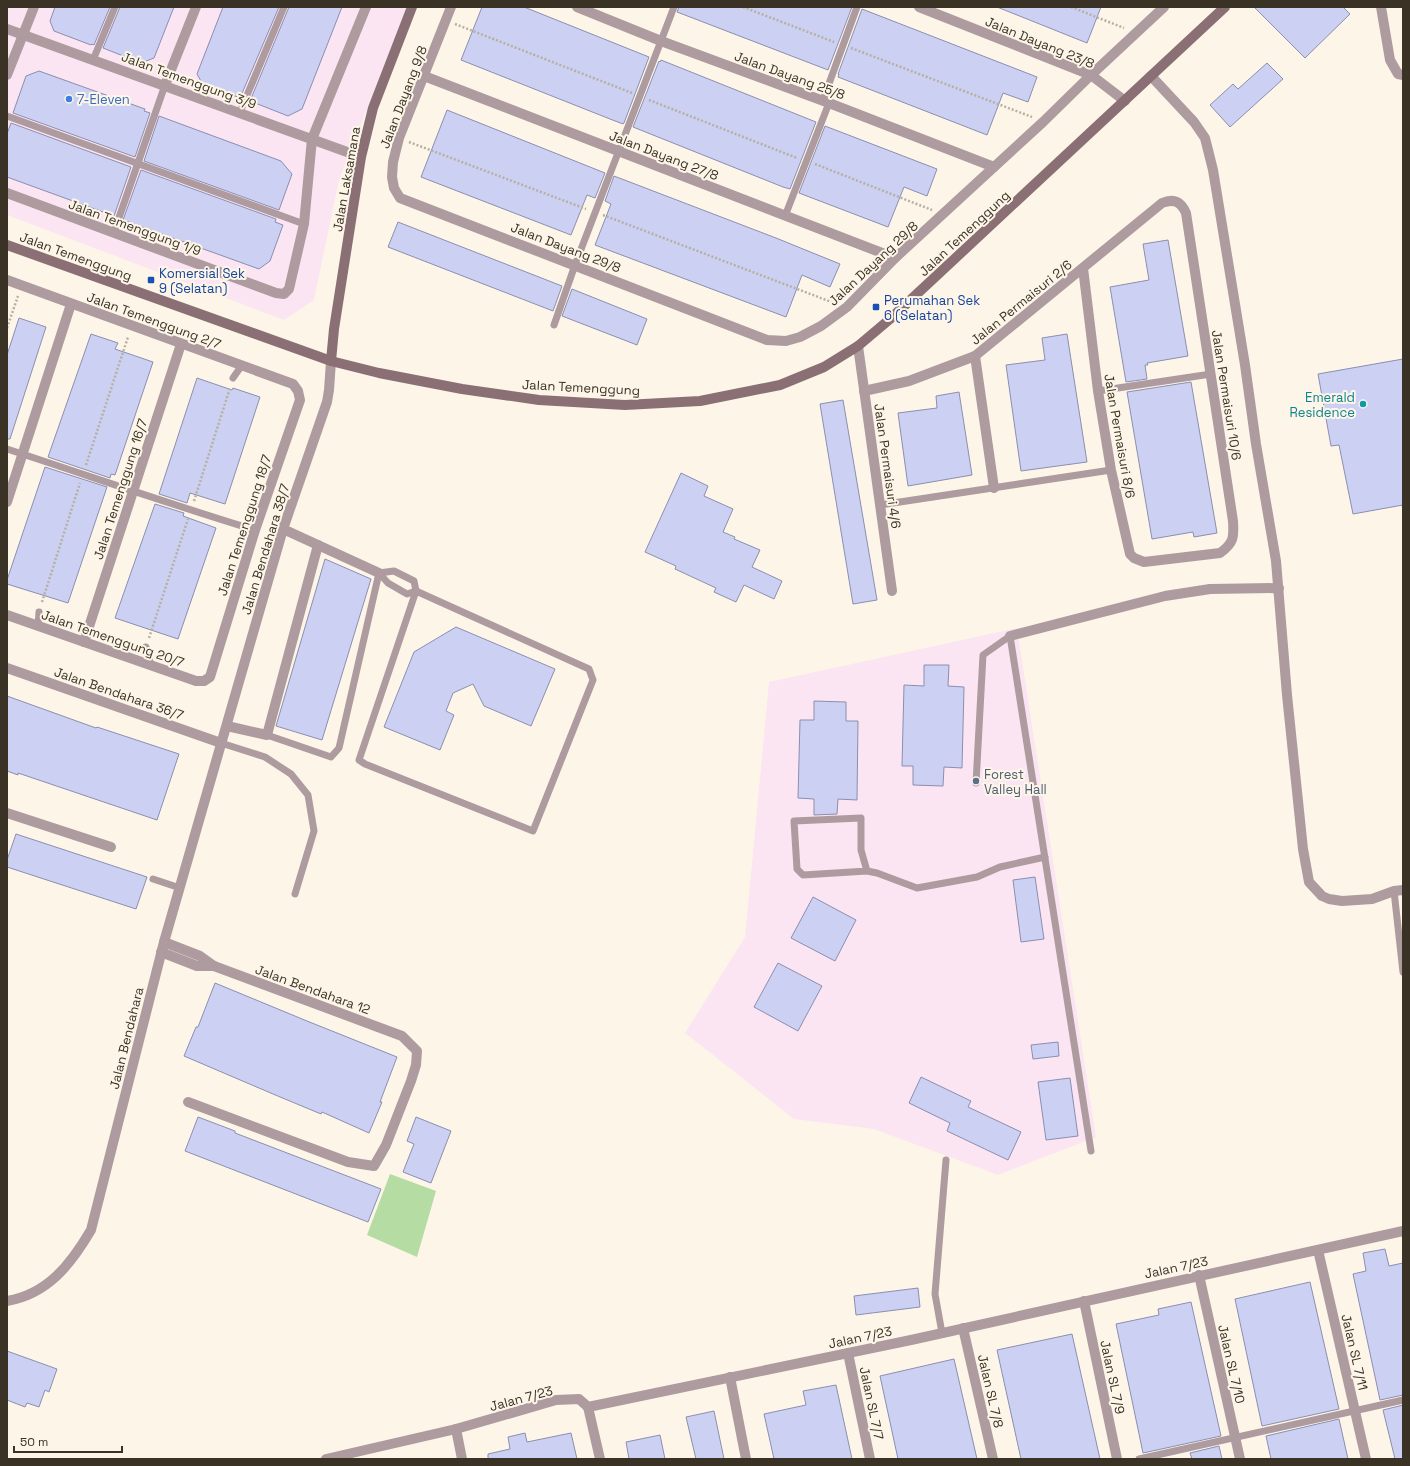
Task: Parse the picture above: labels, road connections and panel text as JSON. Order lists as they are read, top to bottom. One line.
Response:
{"streets":{"street":["Jalan Dayang 23/8","Jalan Dayang 25/8","Jalan Temenggung 3/9","Jalan Dayang 9/8","Jalan Dayang 27/8","Jalan Laksamana","Jalan Temenggung 1/9","Jalan Temenggung","Jalan Dayang 29/8","Jalan Permaisuri 2/6","Jalan Temenggung 2/7","Jalan Permaisuri 10/6","Jalan Permaisuri 8/6","Jalan Permaisuri 4/6","Jalan Temenggung 16/7","Jalan Temenggung 18/7","Jalan Bendahara 38/7","Jalan Temenggung 20/7","Jalan Bendahara 36/7","Jalan Bendahara 12","Jalan Bendahara","Jalan 7/23","Jalan SL 7/11","Jalan SL 7/10","Jalan SL 7/9","Jalan SL 7/8","Jalan SL 7/7"]},"crossings":[["Jalan Dayang 23/8","Jalan Temenggung"],["Jalan Dayang 23/8","Jalan Dayang 29/8"],["Jalan Dayang 25/8","Jalan Dayang 29/8"],["Jalan Temenggung 3/9","Jalan Laksamana"],["Jalan Dayang 9/8","Jalan Dayang 27/8"],["Jalan Dayang 9/8","Jalan Dayang 29/8"],["Jalan Dayang 27/8","Jalan Dayang 29/8"],["Jalan Laksamana","Jalan Temenggung"],["Jalan Laksamana","Jalan Bendahara 38/7"],["Jalan Temenggung","Jalan Permaisuri 4/6"],["Jalan Temenggung","Jalan Bendahara 38/7"],["Jalan Permaisuri 2/6","Jalan Permaisuri 10/6"],["Jalan Permaisuri 2/6","Jalan Permaisuri 8/6"],["Jalan Permaisuri 2/6","Jalan Permaisuri 4/6"],["Jalan Temenggung 2/7","Jalan Temenggung 16/7"],["Jalan Temenggung 2/7","Jalan Temenggung 18/7"],["Jalan Permaisuri 10/6","Jalan Permaisuri 8/6"],["Jalan Temenggung 16/7","Jalan Temenggung 20/7"],["Jalan Temenggung 18/7","Jalan Temenggung 20/7"],["Jalan Bendahara 38/7","Jalan Bendahara 36/7"],["Jalan Bendahara 38/7","Jalan Bendahara"],["Jalan Bendahara 36/7","Jalan Bendahara"],["Jalan Bendahara 12","Jalan Bendahara"],["Jalan 7/23","Jalan SL 7/11"],["Jalan 7/23","Jalan SL 7/10"],["Jalan 7/23","Jalan SL 7/9"],["Jalan 7/23","Jalan SL 7/8"],["Jalan 7/23","Jalan SL 7/7"]],"places":{"other":["7-Eleven","Emerald Residence","Forest Valley Hall"],"transit":["Komersial Sek 9 (Selatan)","Perumahan Sek 6 (Selatan)"]},"scale_bar":"50 m"}
